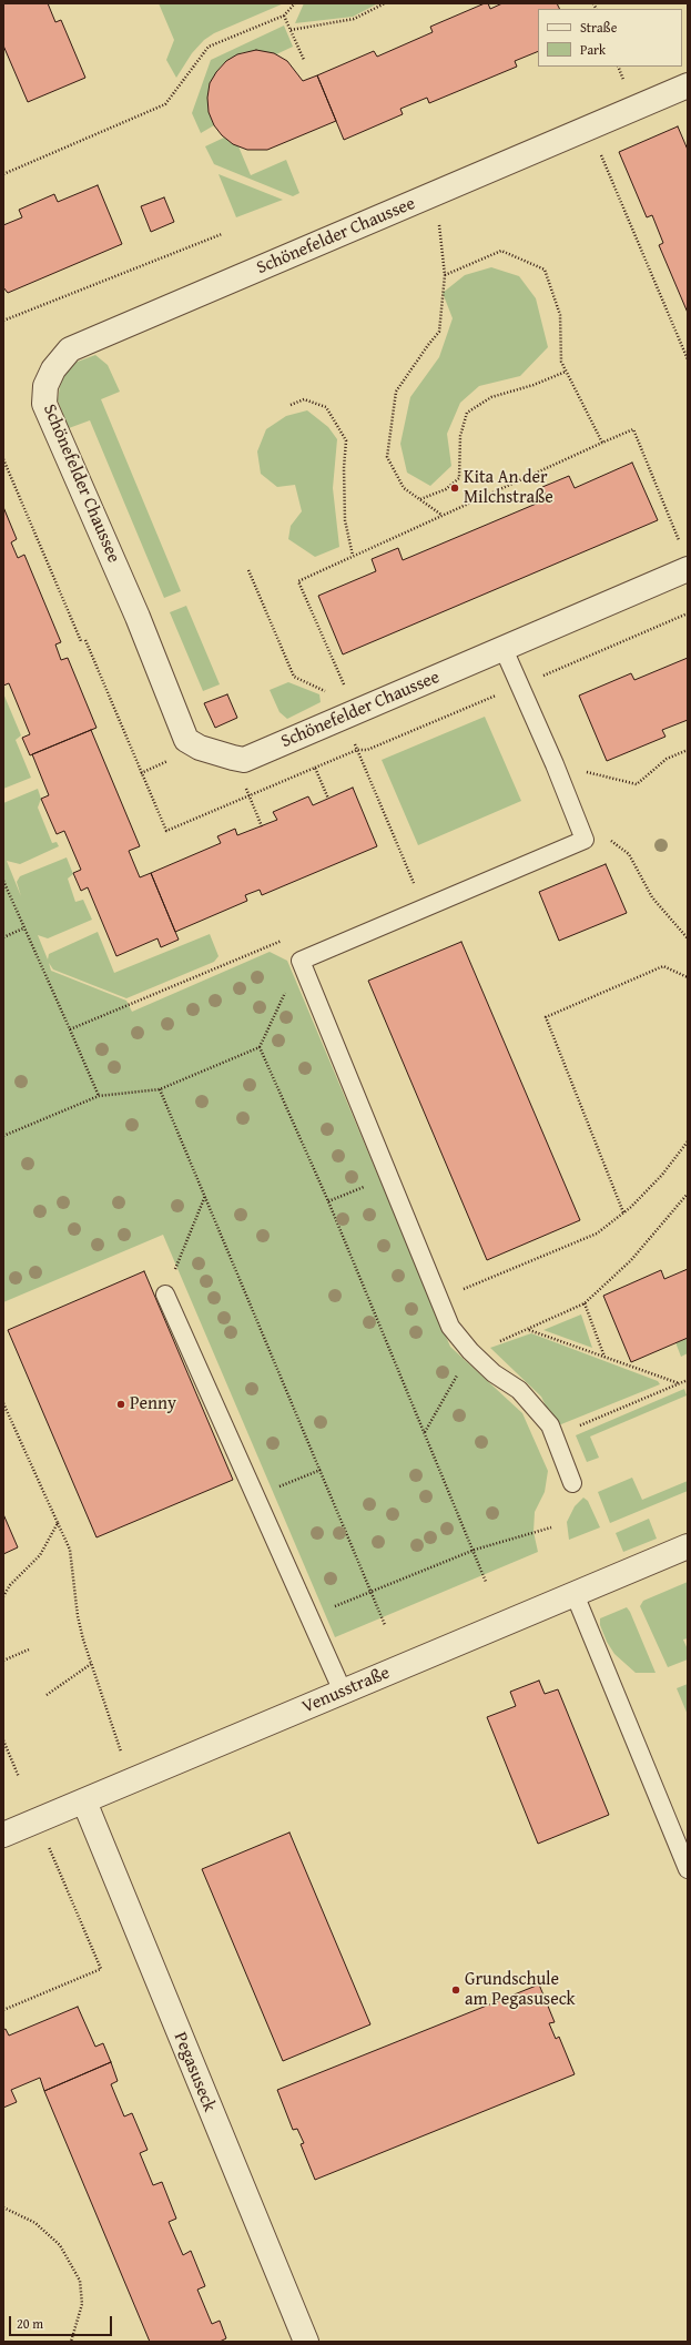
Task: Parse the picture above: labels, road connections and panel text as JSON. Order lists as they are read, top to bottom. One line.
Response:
{"streets":{"street":["Schönefelder Chaussee","Venusstraße","Pegasuseck"]},"crossings":[["Venusstraße","Pegasuseck"]],"places":["Kita An der Milchstraße","Penny","Grundschule am Pegasuseck"],"legend":["Straße","Park"],"scale_bar":"20 m"}
